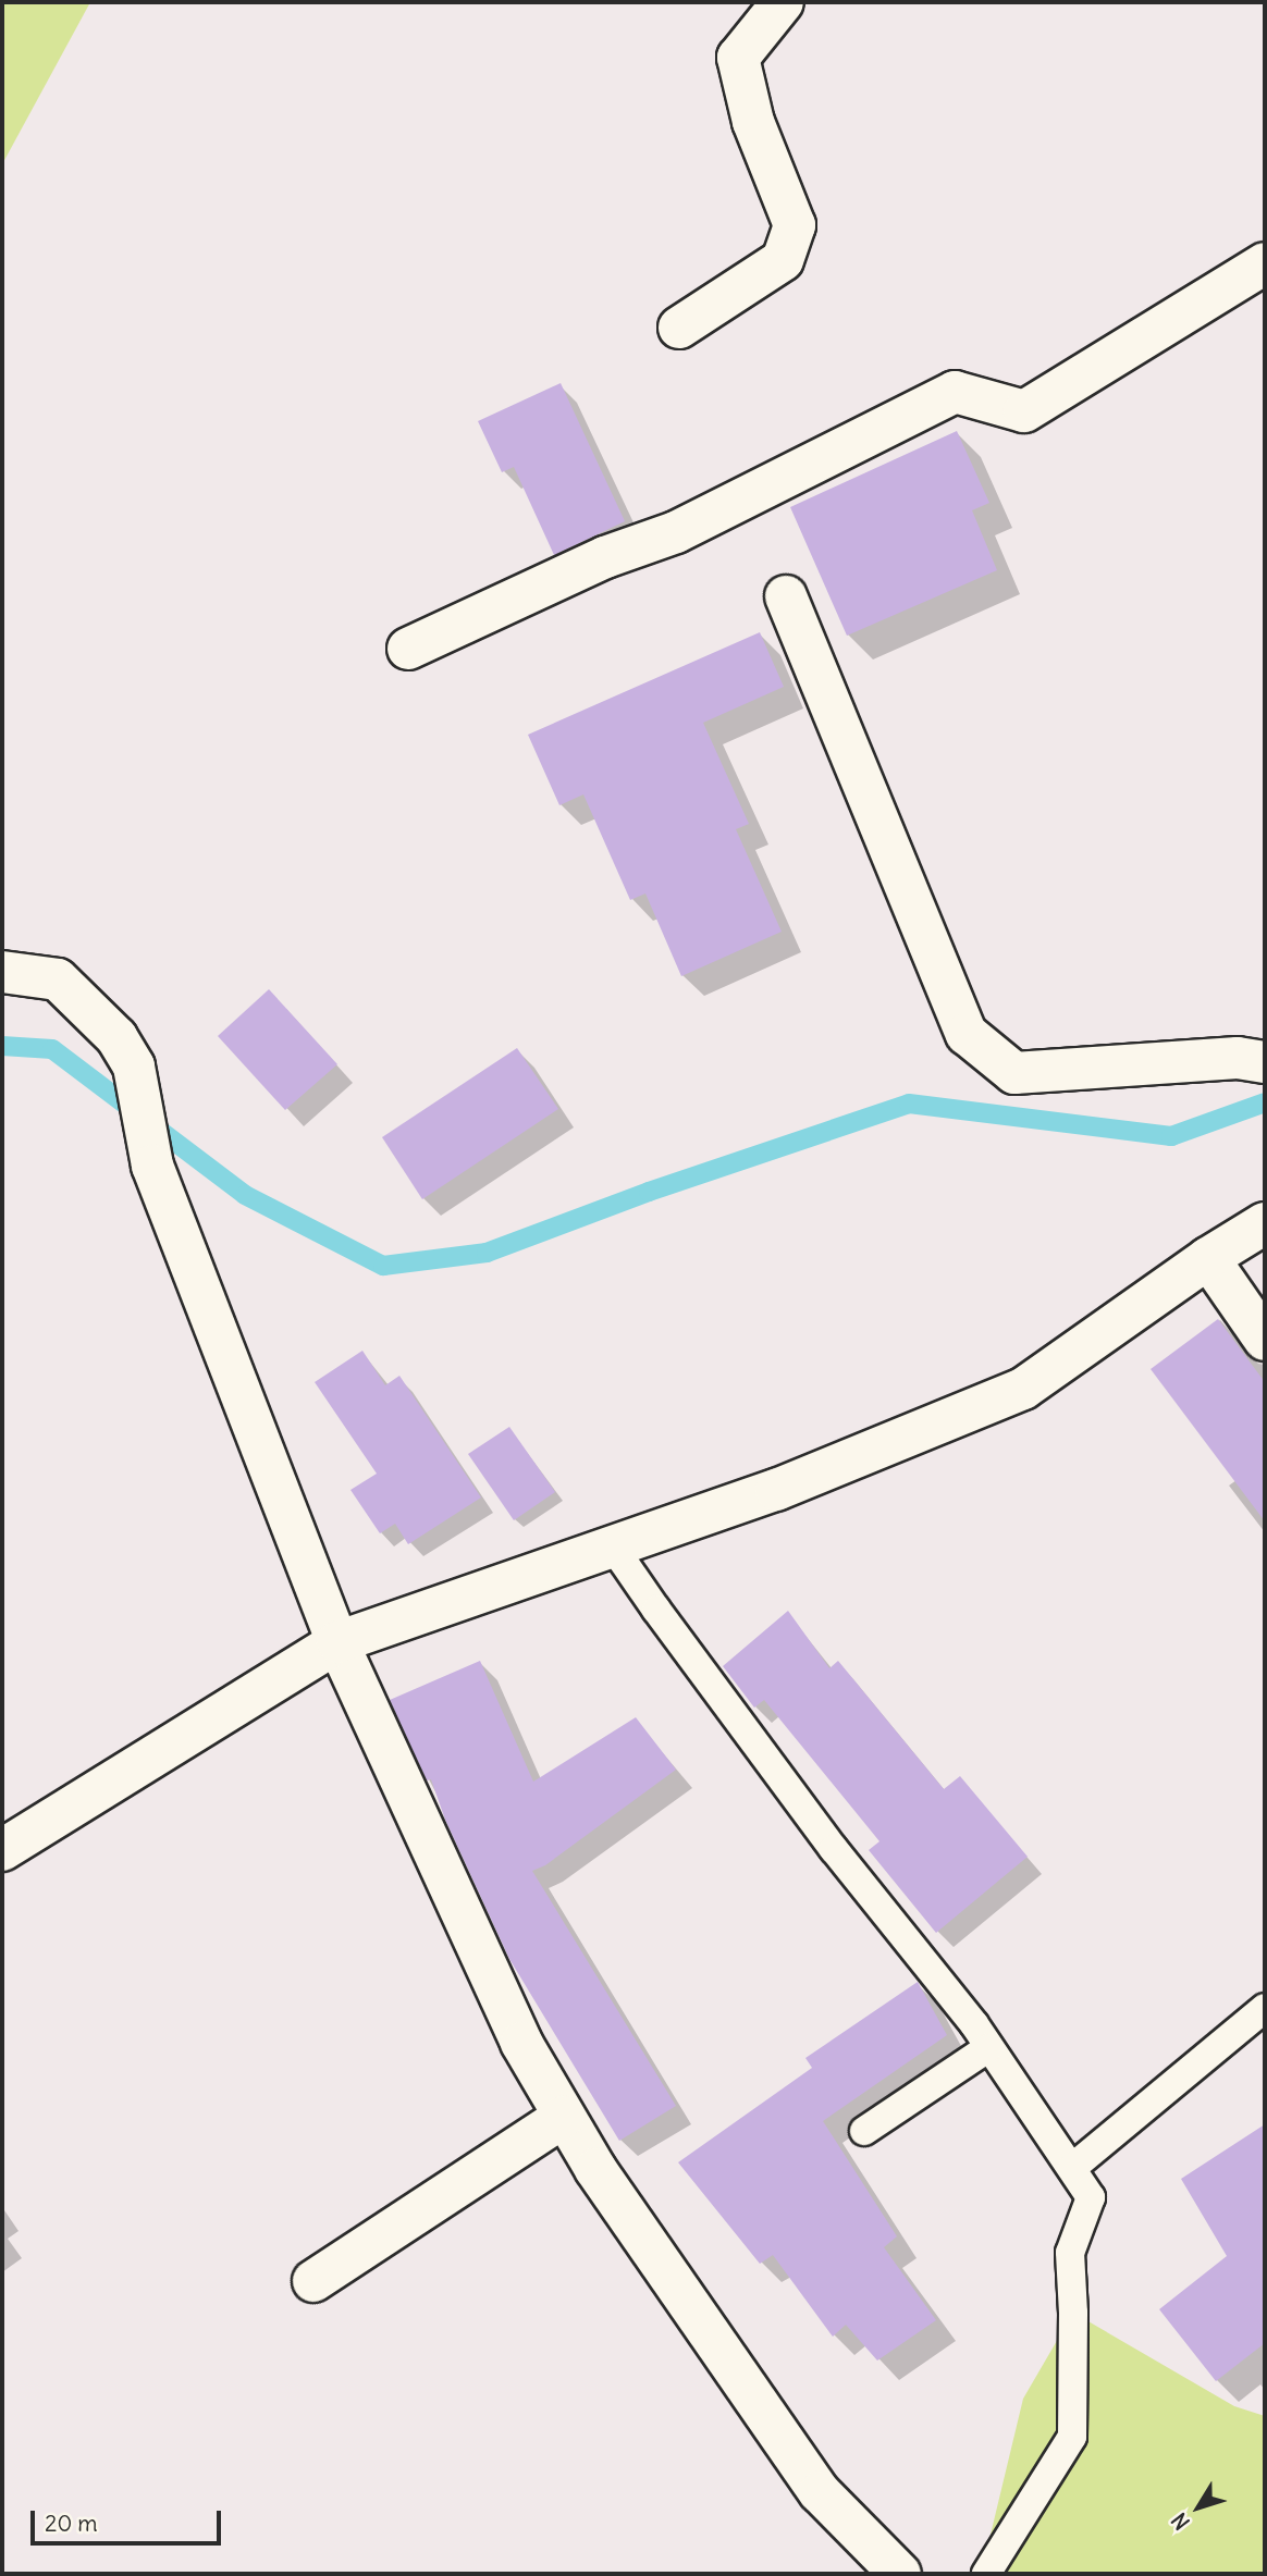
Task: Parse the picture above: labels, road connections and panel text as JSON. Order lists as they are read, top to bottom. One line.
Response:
{"scale_bar":"20 m","north":"bottom left"}
